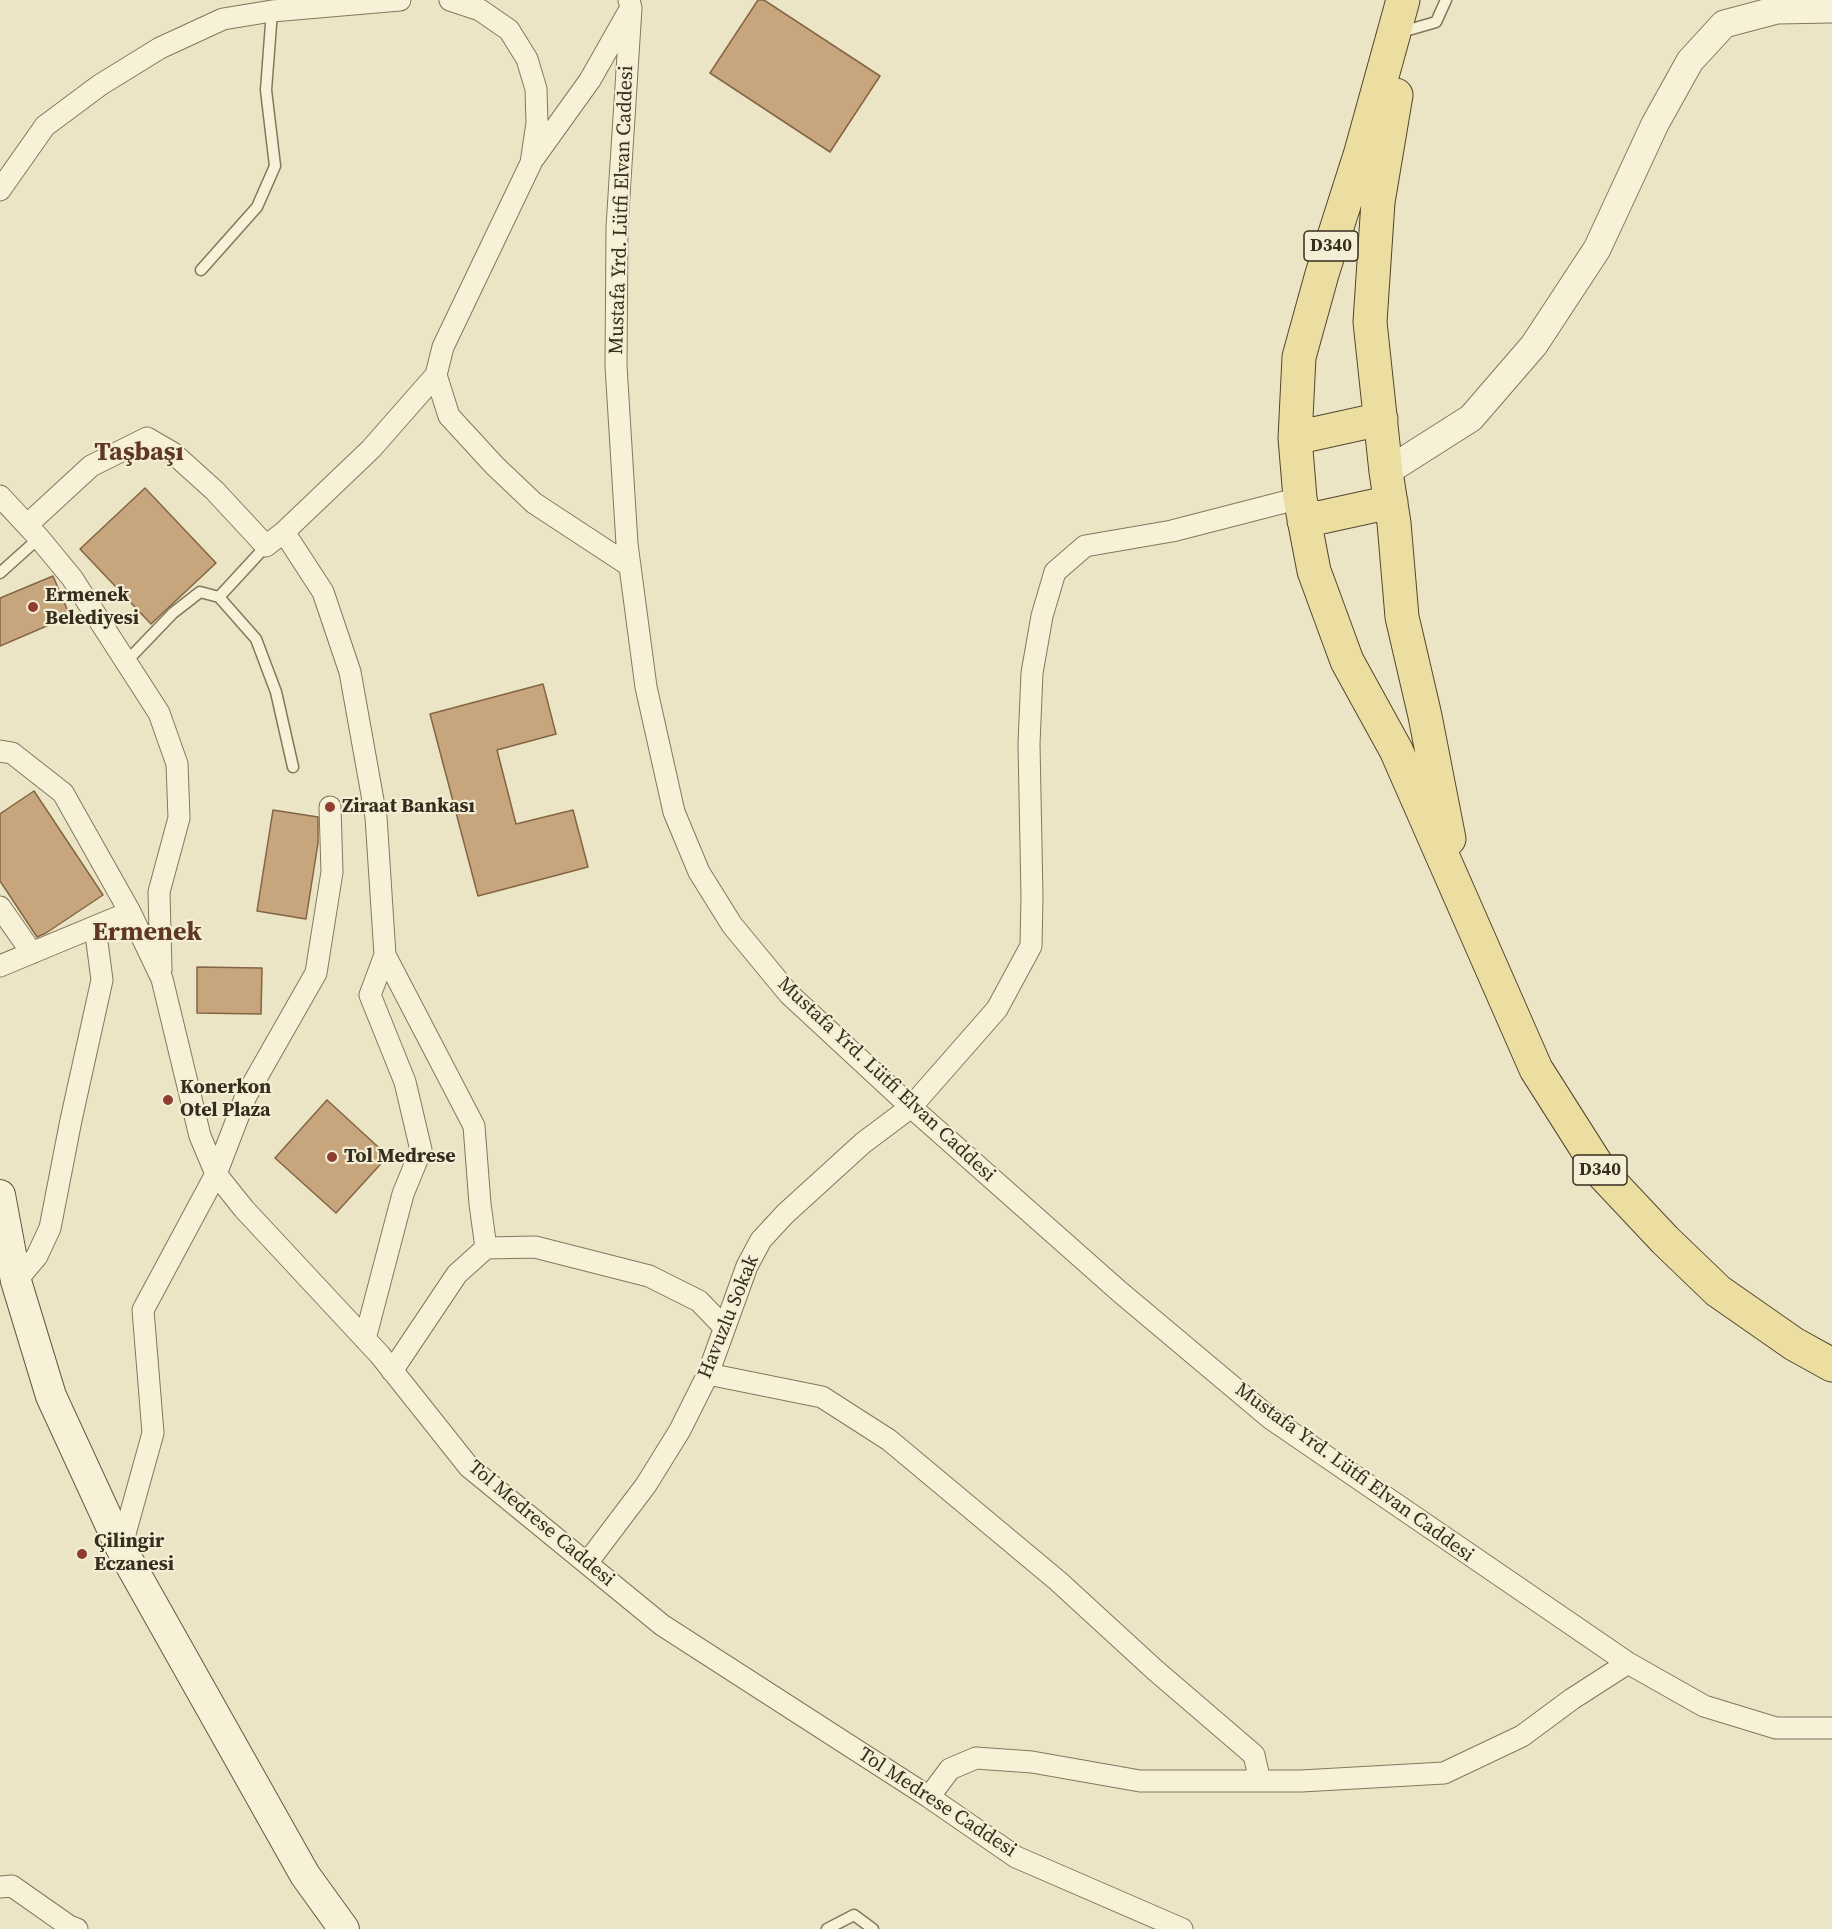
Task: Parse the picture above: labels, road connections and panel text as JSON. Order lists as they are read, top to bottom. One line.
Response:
{"streets":{"main road":["D340"],"street":["Mustafa Yrd. Lütfi Elvan Caddesi","Havuzlu Sokak","Tol Medrese Caddesi"]},"crossings":[["Mustafa Yrd. Lütfi Elvan Caddesi","Havuzlu Sokak"],["D340","Havuzlu Sokak"],["Havuzlu Sokak","Tol Medrese Caddesi"]],"districts":["Taşbaşı","Ermenek"],"places":["Ermenek Belediyesi","Ziraat Bankası","Konerkon Otel Plaza","Tol Medrese","Çilingir Eczanesi"]}
